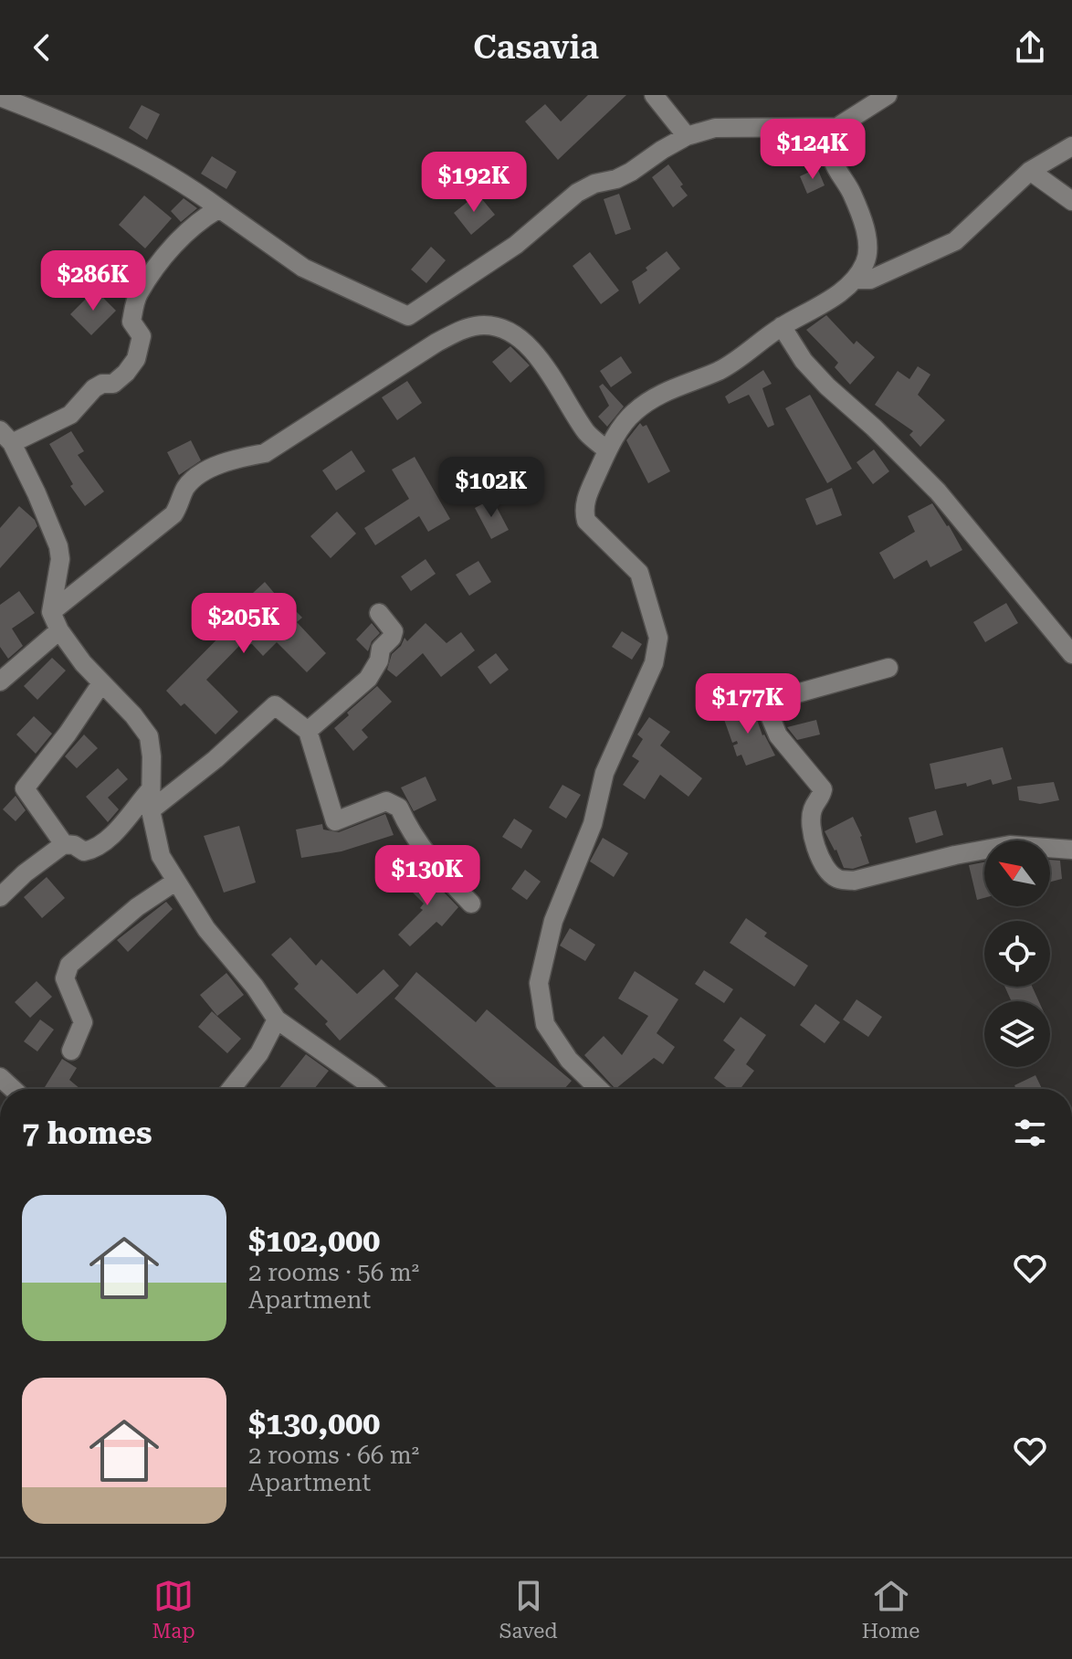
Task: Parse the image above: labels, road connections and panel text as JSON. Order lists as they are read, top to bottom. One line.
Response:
{"north":"top left","page":{"header":"Casavia","price":["$124K","$192K","$286K","$102K","$205K","$177K","$130K"],"heading":"7 homes","list":[{"name":"$102,000","note":"2 rooms · 56 m² · Apartment"},{"name":"$130,000","note":"2 rooms · 66 m² · Apartment"}],"tabs":["Map","Saved","Home"]}}
